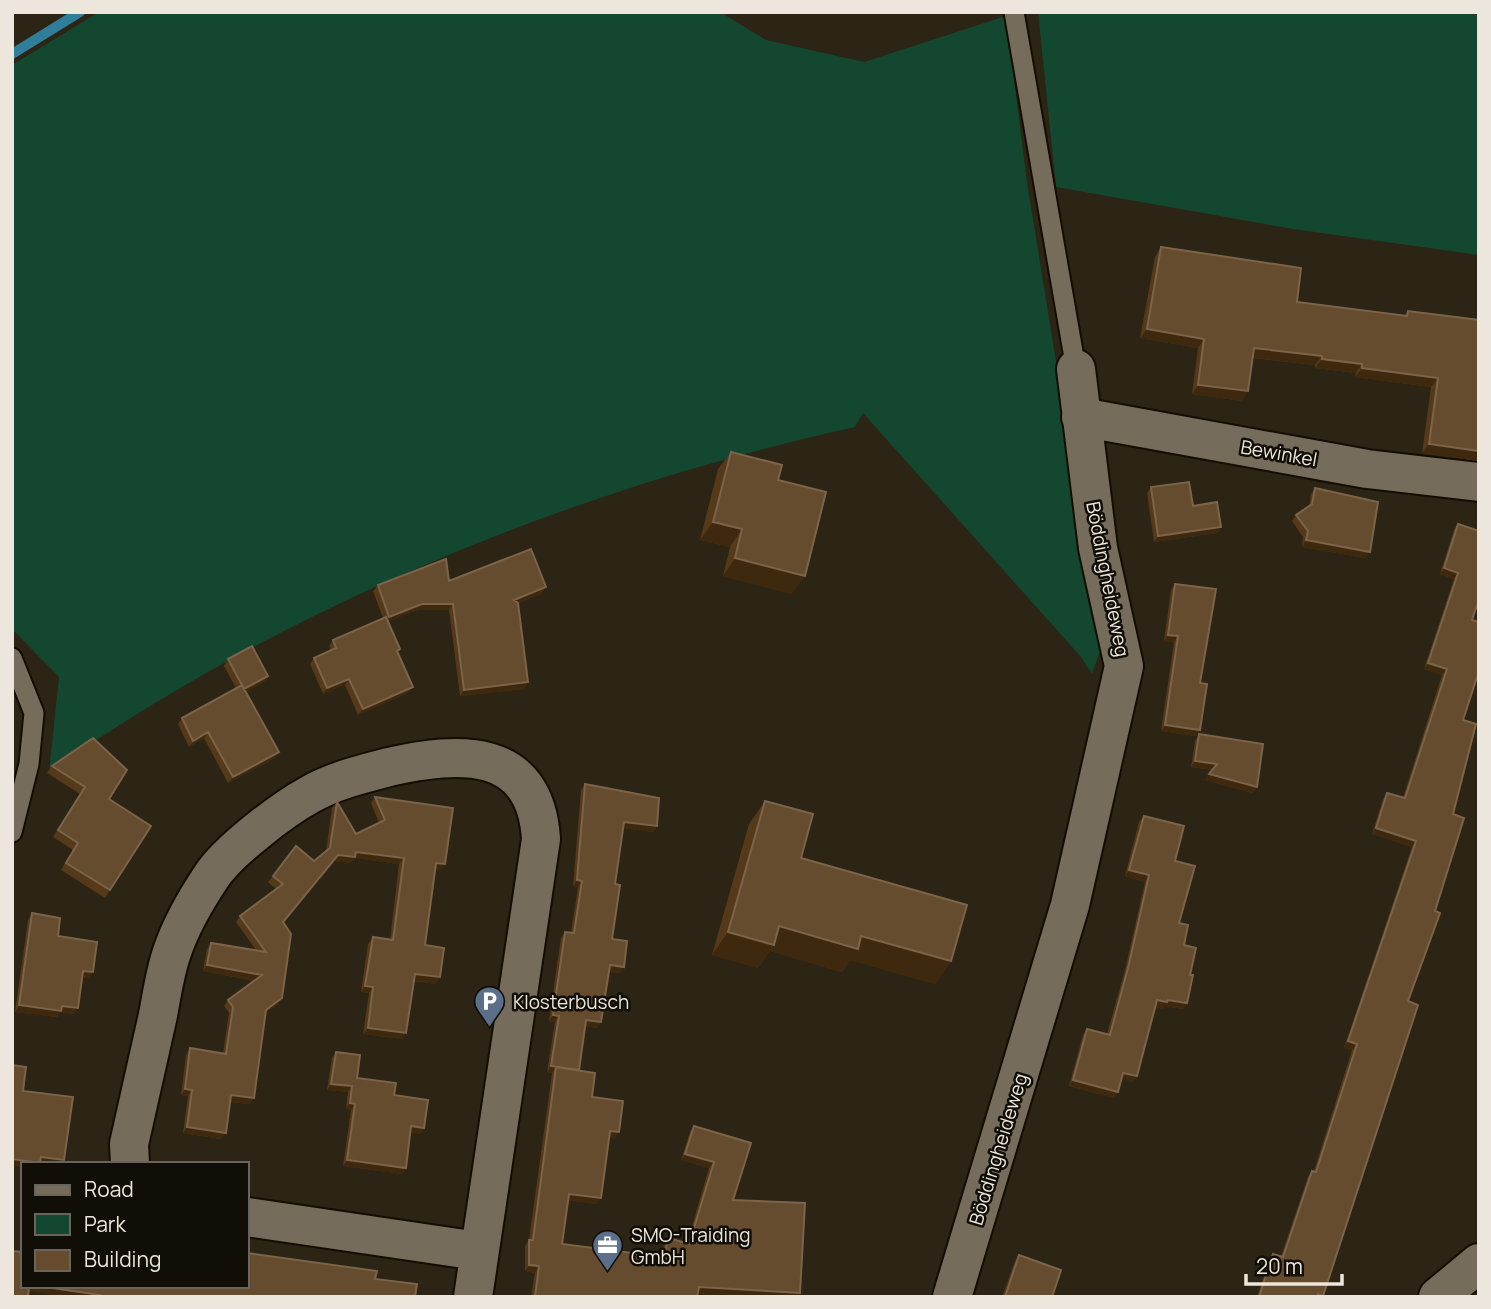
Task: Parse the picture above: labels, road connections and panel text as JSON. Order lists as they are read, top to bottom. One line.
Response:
{"streets":{"street":["Bewinkel","Böddingheideweg"]},"crossings":[["Bewinkel","Böddingheideweg"]],"places":{"parking":["Klosterbusch"],"office":["SMO-Traiding GmbH"]},"legend":["Road","Park","Building"],"scale_bar":"20 m"}
